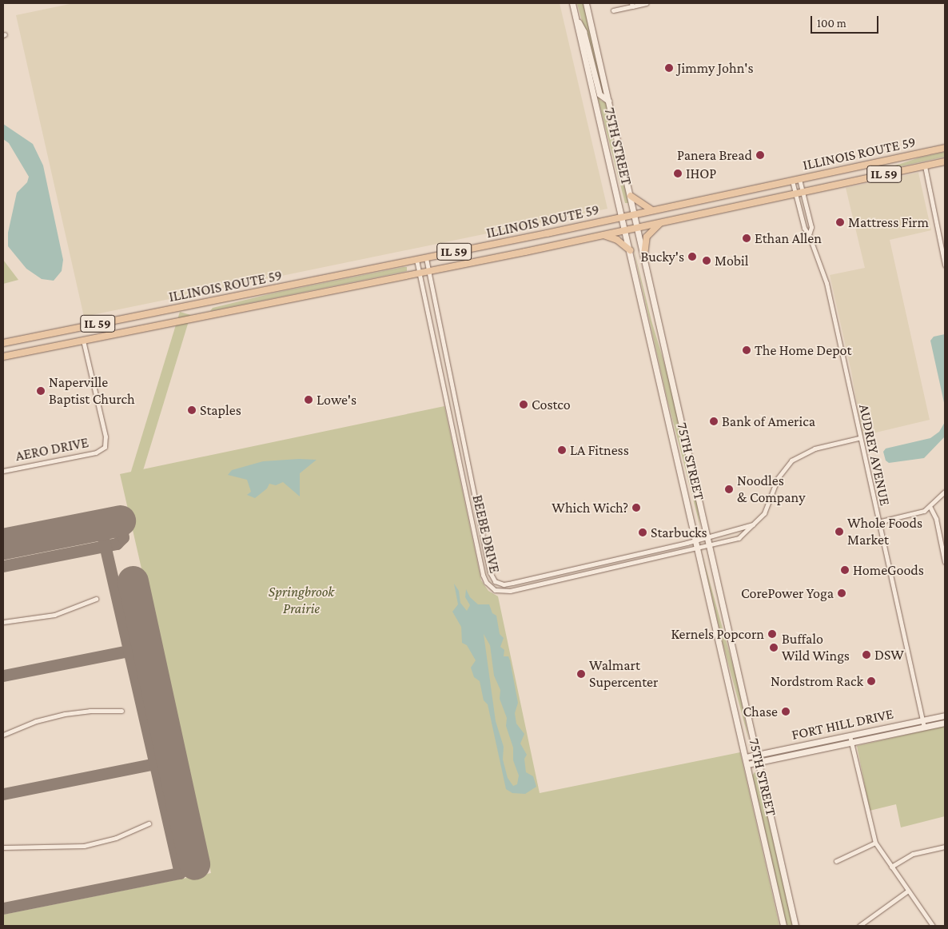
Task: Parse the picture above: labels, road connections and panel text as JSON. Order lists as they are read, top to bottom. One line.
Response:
{"streets":{"main road":["75TH STREET","ILLINOIS ROUTE 59","IL 59","FORT HILL DRIVE"],"street":["AERO DRIVE","AUDREY AVENUE","BEEBE DRIVE"]},"crossings":[["75TH STREET","ILLINOIS ROUTE 59"],["75TH STREET","BEEBE DRIVE"],["75TH STREET","FORT HILL DRIVE"],["ILLINOIS ROUTE 59","AERO DRIVE"],["ILLINOIS ROUTE 59","AUDREY AVENUE"],["ILLINOIS ROUTE 59","BEEBE DRIVE"],["AUDREY AVENUE","BEEBE DRIVE"],["AUDREY AVENUE","FORT HILL DRIVE"]],"parks":["Springbrook Prairie"],"places":["Jimmy John's","Panera Bread","IHOP","Mattress Firm","Ethan Allen","Bucky's","Mobil","The Home Depot","Naperville Baptist Church","Lowe's","Costco","Staples","Bank of America","LA Fitness","Noodles & Company","Which Wich?","Whole Foods Market","Starbucks","HomeGoods","CorePower Yoga","Kernels Popcorn","Buffalo Wild Wings","DSW","Walmart Supercenter","Nordstrom Rack","Chase"],"scale_bar":"100 m"}
